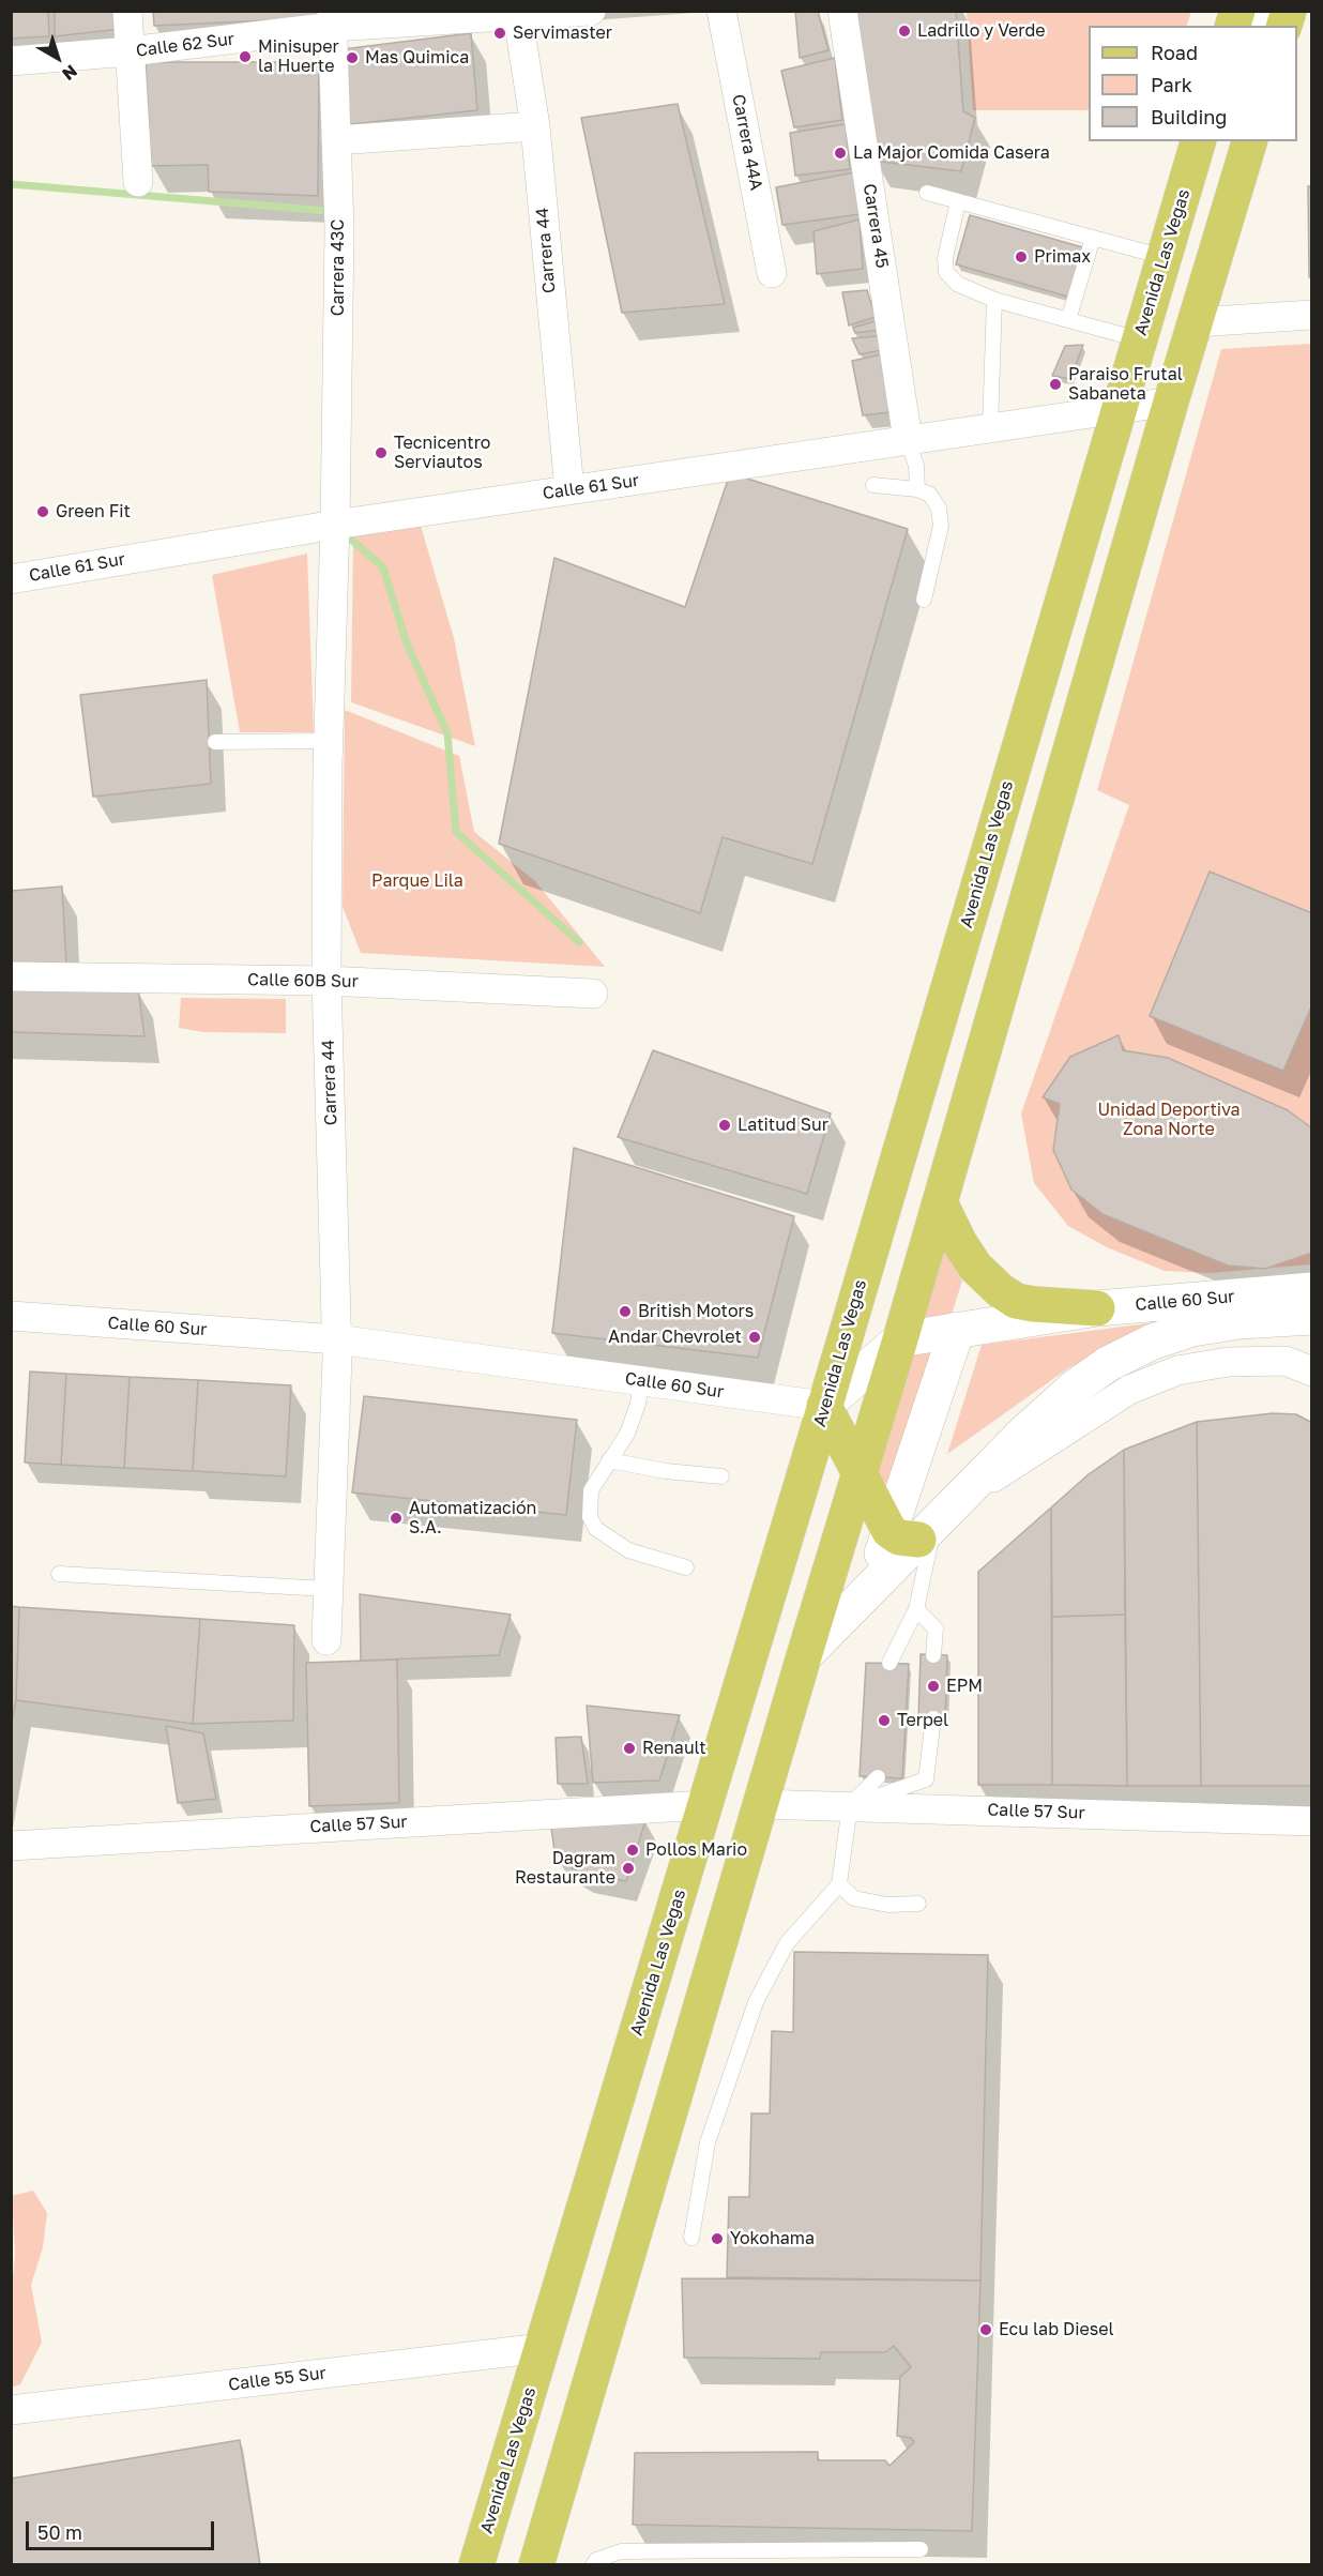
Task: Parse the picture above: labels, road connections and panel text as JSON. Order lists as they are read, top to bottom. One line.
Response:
{"streets":{"main road":["Avenida Las Vegas","Calle 60 Sur"],"street":["Calle 62 Sur","Carrera 44A","Carrera 45","Carrera 44","Carrera 43C","Calle 61 Sur","Calle 60B Sur","Calle 57 Sur","Calle 55 Sur"]},"crossings":[["Calle 62 Sur","Carrera 44"],["Calle 62 Sur","Carrera 43C"],["Carrera 45","Calle 61 Sur"],["Carrera 44","Carrera 43C"],["Carrera 44","Calle 61 Sur"],["Carrera 44","Calle 60B Sur"],["Carrera 44","Calle 60 Sur"],["Avenida Las Vegas","Calle 61 Sur"],["Avenida Las Vegas","Calle 60 Sur"],["Avenida Las Vegas","Calle 57 Sur"],["Avenida Las Vegas","Calle 55 Sur"],["Carrera 43C","Calle 61 Sur"]],"parks":["Parque Lila","Unidad Deportiva Zona Norte"],"places":["Ladrillo y Verde","Servimaster","Minisuper la Huerte","Mas Quimica","La Major Comida Casera","Primax","Paraiso Frutal Sabaneta","Tecnicentro Serviautos","Green Fit","Latitud Sur","British Motors","Andar Chevrolet","Automatización S.A.","EPM","Terpel","Renault","Pollos Mario","Dagram Restaurante","Yokohama","Ecu lab Diesel"],"legend":["Road","Park","Building"],"scale_bar":"50 m","north":"bottom right"}
